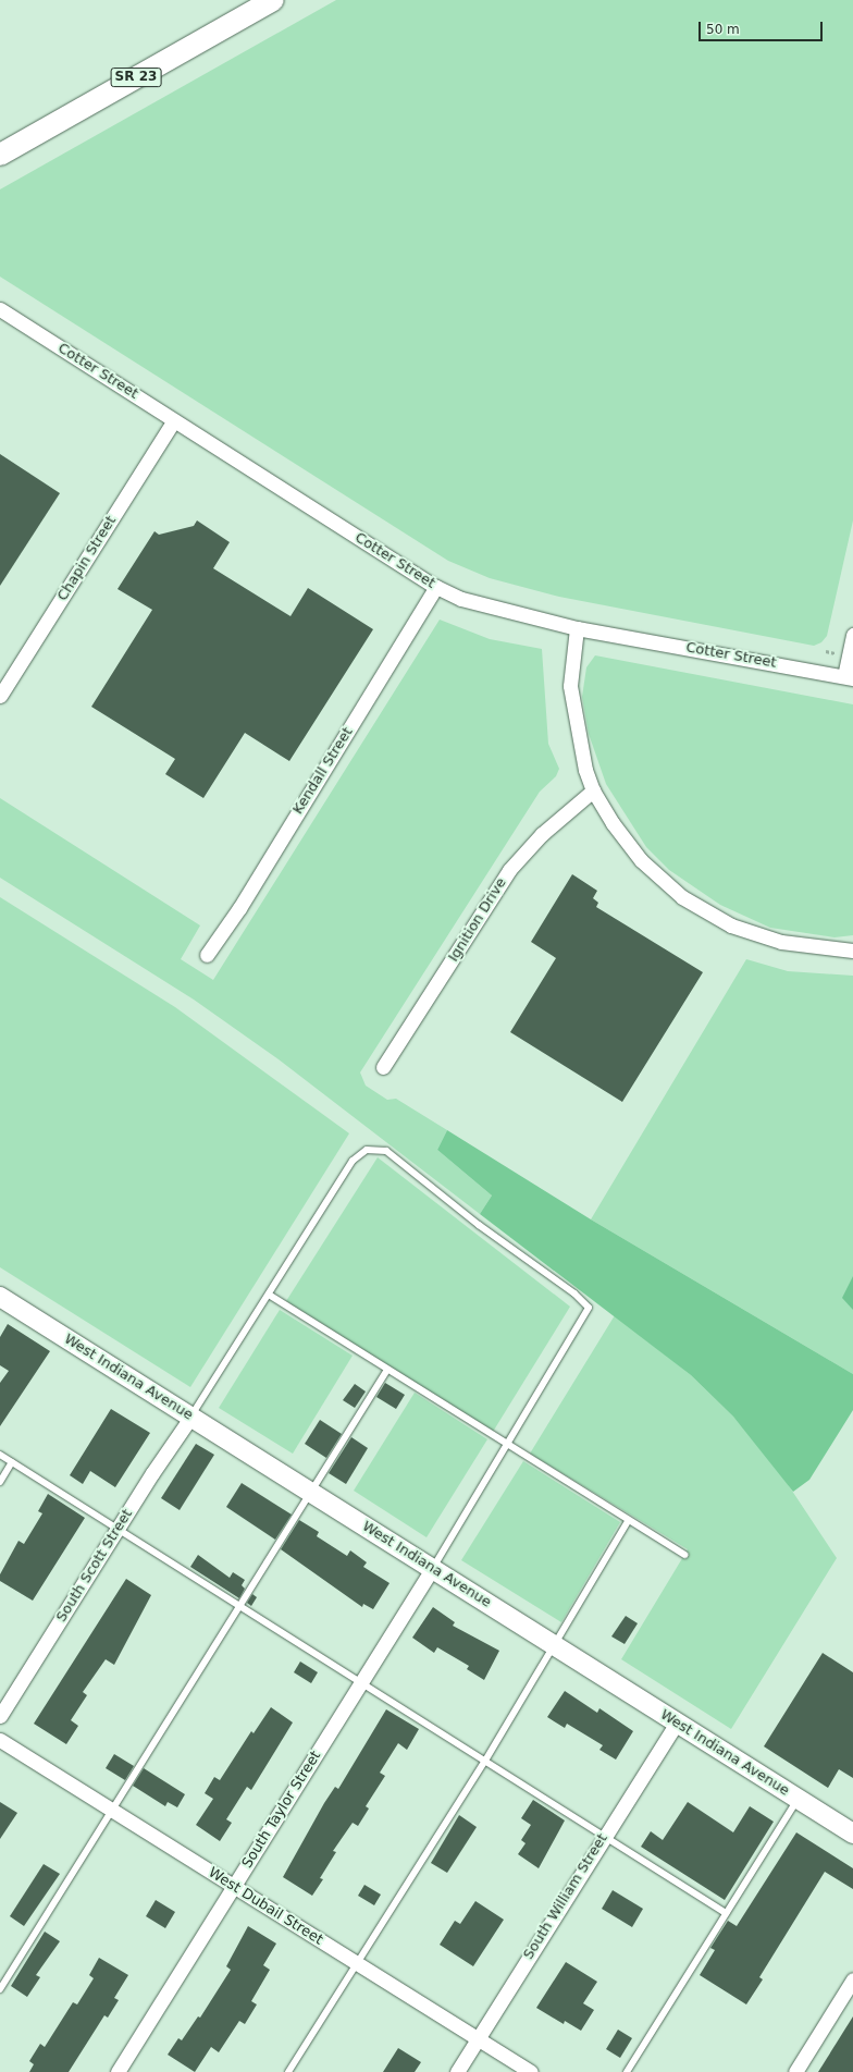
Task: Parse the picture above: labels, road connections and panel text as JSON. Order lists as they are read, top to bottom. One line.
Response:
{"streets":{"main road":["SR 23"],"street":["Cotter Street","Chapin Street","Kendall Street","Ignition Drive","West Indiana Avenue","South Scott Street","South Taylor Street","South William Street","West Dubail Street"]},"crossings":[["Cotter Street","Chapin Street"],["Cotter Street","Kendall Street"],["West Indiana Avenue","South Scott Street"],["West Indiana Avenue","South Taylor Street"],["West Indiana Avenue","South William Street"],["South Taylor Street","West Dubail Street"],["South William Street","West Dubail Street"]],"scale_bar":"50 m"}
